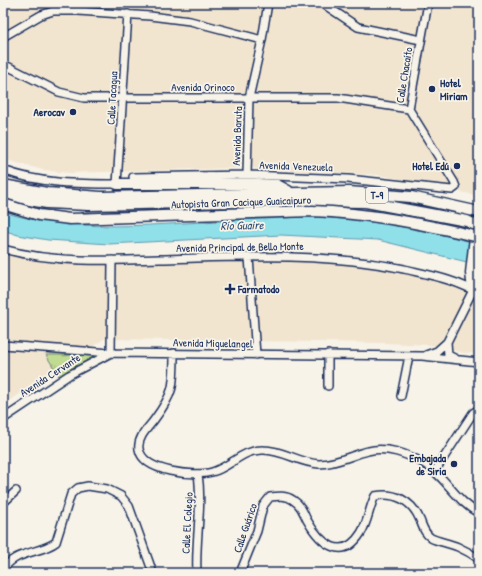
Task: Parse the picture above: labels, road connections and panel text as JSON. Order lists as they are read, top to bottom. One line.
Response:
{"streets":{"highway":["T-9","Autopista Gran Cacique Guaicaipuro"],"street":["Calle Chacaíto","Avenida Orinoco","Calle Tacagua","Avenida Baruta","Avenida Venezuela","Avenida Principal de Bello Monte","Avenida Miguelangel","Avenida Cervante","Calle El Colegio","Calle Guárico"]},"crossings":[["Calle Chacaíto","Avenida Orinoco"],["Calle Chacaíto","Avenida Venezuela"],["Avenida Orinoco","Calle Tacagua"],["Avenida Orinoco","Avenida Baruta"],["Avenida Baruta","Avenida Venezuela"],["Avenida Miguelangel","Avenida Cervante"]],"water":["Río Guaire"],"places":{"other":["Hotel Miriam","Aerocav","Hotel Edú","Embajada de Siria"],"health":["Farmatodo"]}}
